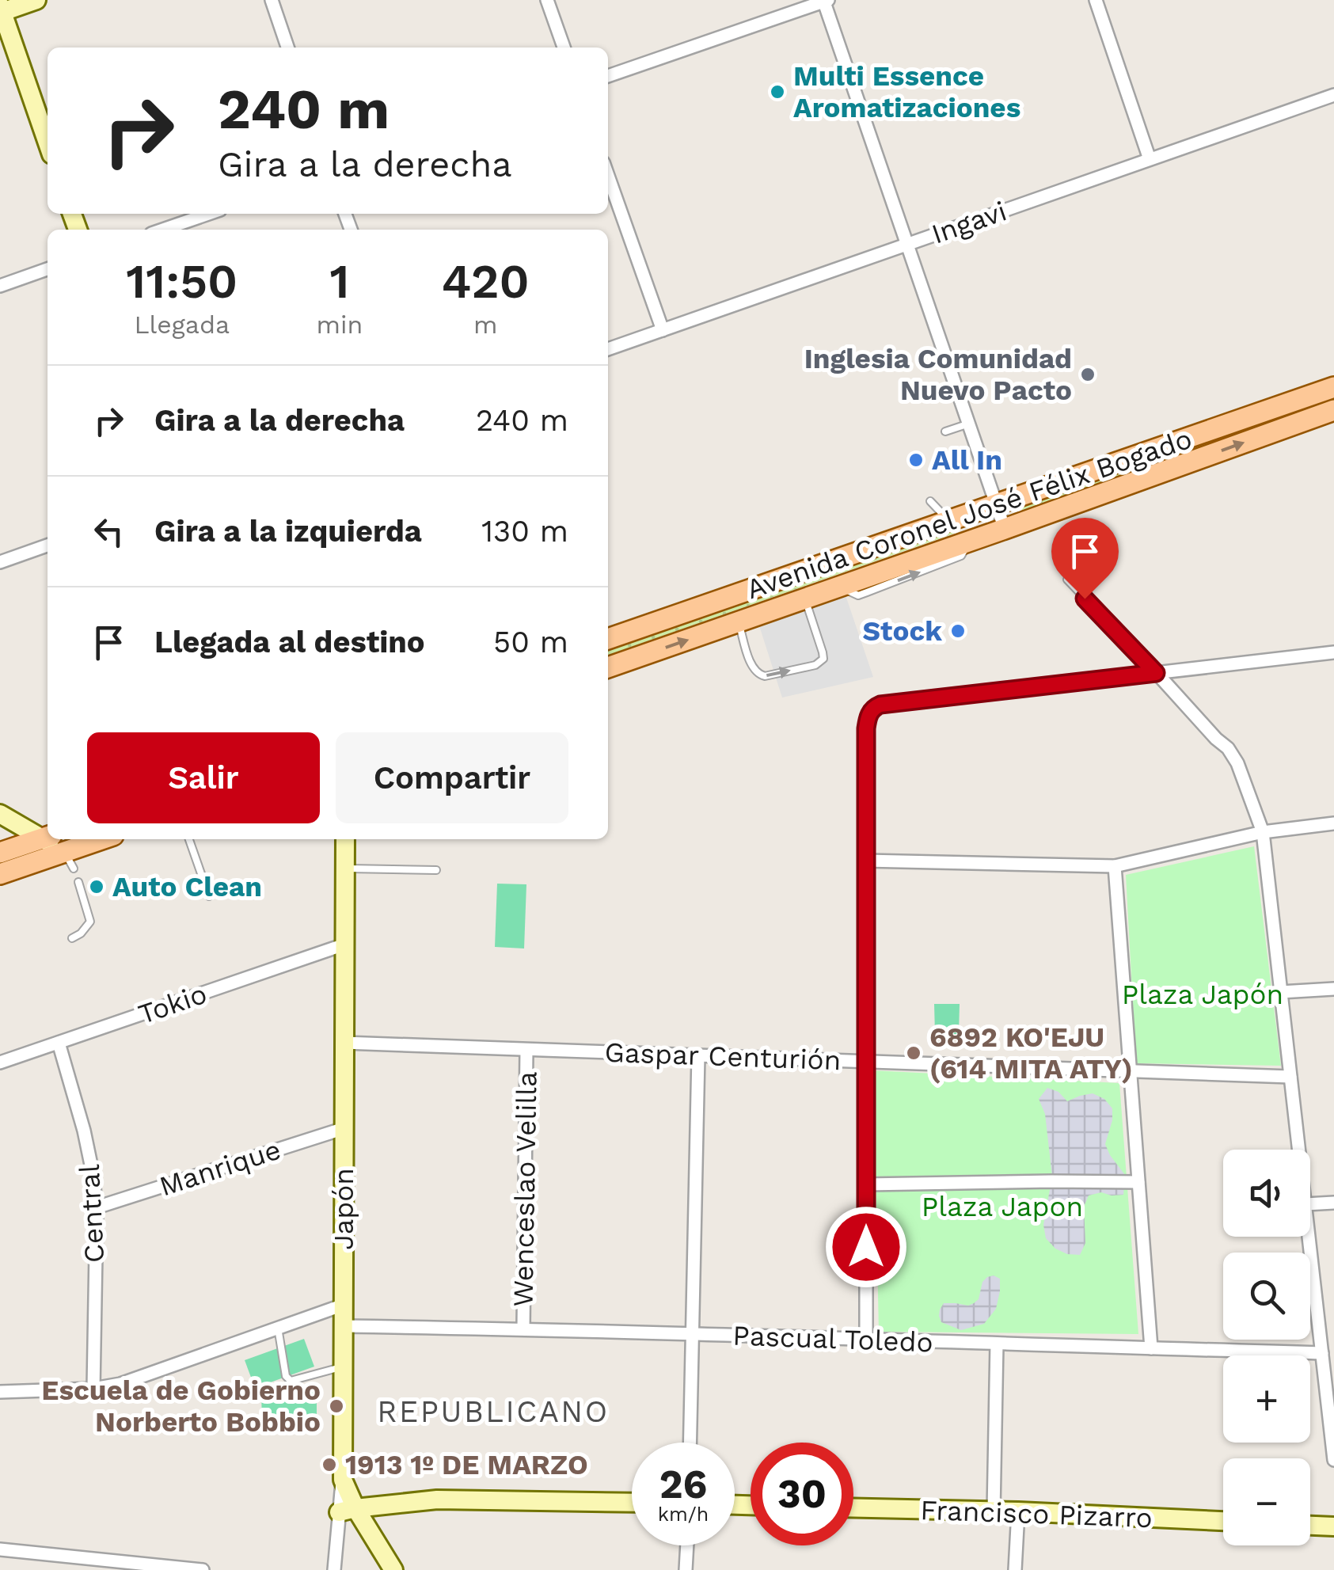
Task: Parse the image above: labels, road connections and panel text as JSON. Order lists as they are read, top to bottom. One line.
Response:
{"streets":{"main road":["Avenida Coronel José Félix Bogado"],"street":["Ingavi","Tokio","Gaspar Centurión","Manrique","Wenceslao Velilla","Japón","Central","Pascual Toledo","Francisco Pizarro"]},"crossings":[["Tokio","Japón"],["Tokio","Central"],["Gaspar Centurión","Wenceslao Velilla"],["Gaspar Centurión","Japón"],["Manrique","Japón"],["Manrique","Central"],["Wenceslao Velilla","Pascual Toledo"],["Japón","Pascual Toledo"]],"districts":["REPUBLICANO"],"parks":["Plaza Japón","Plaza Japon"],"places":["Multi Essence Aromatizaciones","Inglesia Comunidad Nuevo Pacto","All In","Stock","Auto Clean","6892 KO'EJU (614 MITA ATY)","Escuela de Gobierno Norberto Bobbio","1913 1º DE MARZO"],"page":{"turn":["240 m","Gira a la derecha"],"eta":["11:50","Llegada","1","min","420","m"],"list":[{"name":"Gira a la derecha","value":"240 m"},{"name":"Gira a la izquierda","value":"130 m"},{"name":"Llegada al destino","value":"50 m"}],"buttons":["Salir","Compartir"],"map_buttons":["+","−"],"speed":"26 km/h","limit":"30"}}
